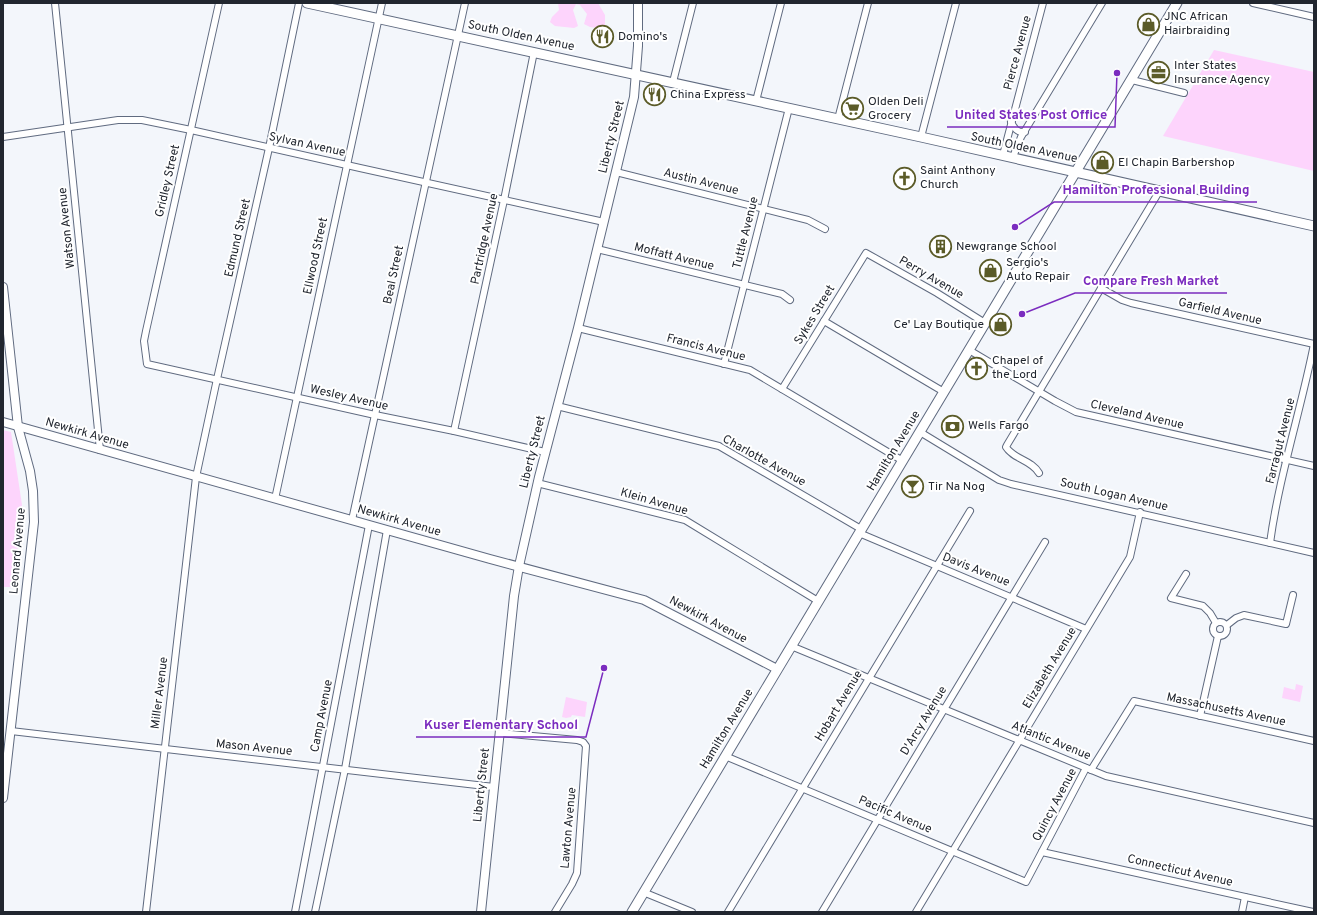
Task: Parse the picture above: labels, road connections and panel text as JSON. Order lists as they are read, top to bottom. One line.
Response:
{"streets":{"main road":["South Olden Avenue","Hamilton Avenue"],"street":["Pierce Avenue","Liberty Street","Sylvan Avenue","Gridley Street","Austin Avenue","Watson Avenue","Tuttle Avenue","Edmund Street","Partridge Avenue","Ellwood Street","Moffatt Avenue","Beal Street","Perry Avenue","Garfield Avenue","Sykes Street","Francis Avenue","Wesley Avenue","Cleveland Avenue","Newkirk Avenue","Farragut Avenue","Charlotte Avenue","South Logan Avenue","Klein Avenue","Leonard Avenue","Davis Avenue","Elizabeth Avenue","Miller Avenue","Hobart Avenue","Massachusetts Avenue","Camp Avenue","D'Arcy Avenue","Atlantic Avenue","Mason Avenue","Quincy Avenue","Pacific Avenue","Lawton Avenue","Connecticut Avenue"]},"crossings":[["South Olden Avenue","Pierce Avenue"],["South Olden Avenue","Liberty Street"],["South Olden Avenue","Tuttle Avenue"],["South Olden Avenue","Partridge Avenue"],["South Olden Avenue","Ellwood Street"],["South Olden Avenue","Beal Street"],["South Olden Avenue","Hamilton Avenue"],["Liberty Street","Sylvan Avenue"],["Liberty Street","Austin Avenue"],["Liberty Street","Moffatt Avenue"],["Liberty Street","Francis Avenue"],["Liberty Street","Wesley Avenue"],["Liberty Street","Newkirk Avenue"],["Liberty Street","Charlotte Avenue"],["Liberty Street","Klein Avenue"],["Liberty Street","Mason Avenue"],["Liberty Street","Lawton Avenue"],["Sylvan Avenue","Gridley Street"],["Sylvan Avenue","Watson Avenue"],["Sylvan Avenue","Edmund Street"],["Sylvan Avenue","Partridge Avenue"],["Sylvan Avenue","Ellwood Street"],["Sylvan Avenue","Beal Street"],["Gridley Street","Wesley Avenue"],["Austin Avenue","Tuttle Avenue"],["Watson Avenue","Newkirk Avenue"],["Tuttle Avenue","Moffatt Avenue"],["Tuttle Avenue","Francis Avenue"],["Edmund Street","Wesley Avenue"],["Edmund Street","Newkirk Avenue"],["Edmund Street","Miller Avenue"],["Partridge Avenue","Wesley Avenue"],["Ellwood Street","Wesley Avenue"],["Ellwood Street","Newkirk Avenue"],["Beal Street","Wesley Avenue"],["Beal Street","Newkirk Avenue"],["Perry Avenue","Sykes Street"],["Perry Avenue","Hamilton Avenue"],["Garfield Avenue","Farragut Avenue"],["Sykes Street","Francis Avenue"],["Francis Avenue","Hamilton Avenue"],["Cleveland Avenue","Farragut Avenue"],["Cleveland Avenue","Hamilton Avenue"],["Newkirk Avenue","Hamilton Avenue"],["Newkirk Avenue","Leonard Avenue"],["Newkirk Avenue","Miller Avenue"],["Newkirk Avenue","Camp Avenue"],["Farragut Avenue","South Logan Avenue"],["Hamilton Avenue","Charlotte Avenue"],["Hamilton Avenue","South Logan Avenue"],["Hamilton Avenue","Klein Avenue"],["Hamilton Avenue","Davis Avenue"],["Hamilton Avenue","Atlantic Avenue"],["Hamilton Avenue","Pacific Avenue"],["Charlotte Avenue","Davis Avenue"],["South Logan Avenue","Elizabeth Avenue"],["Leonard Avenue","Mason Avenue"],["Davis Avenue","Elizabeth Avenue"],["Davis Avenue","Hobart Avenue"],["Davis Avenue","D'Arcy Avenue"],["Elizabeth Avenue","Atlantic Avenue"],["Elizabeth Avenue","Pacific Avenue"],["Miller Avenue","Mason Avenue"],["Hobart Avenue","Atlantic Avenue"],["Hobart Avenue","Pacific Avenue"],["Massachusetts Avenue","Quincy Avenue"],["Camp Avenue","Mason Avenue"],["D'Arcy Avenue","Atlantic Avenue"],["D'Arcy Avenue","Pacific Avenue"],["Atlantic Avenue","Quincy Avenue"],["Quincy Avenue","Pacific Avenue"],["Quincy Avenue","Connecticut Avenue"],["Pacific Avenue","Connecticut Avenue"]],"places":{"shop":["JNC African Hairbraiding","El Chapin Barbershop","Sergio's Auto Repair","Ce' Lay Boutique"],"restaurant":["Domino's","China Express"],"other":["United States Post Office","Hamilton Professional Building","Compare Fresh Market","Kuser Elementary School"],"office":["Inter States Insurance Agency"],"supermarket":["Olden Deli Grocery"],"church":["Saint Anthony Church","Chapel of the Lord"],"building":["Newgrange School"],"bank":["Wells Fargo"],"bar":["Tir Na Nog"]}}
